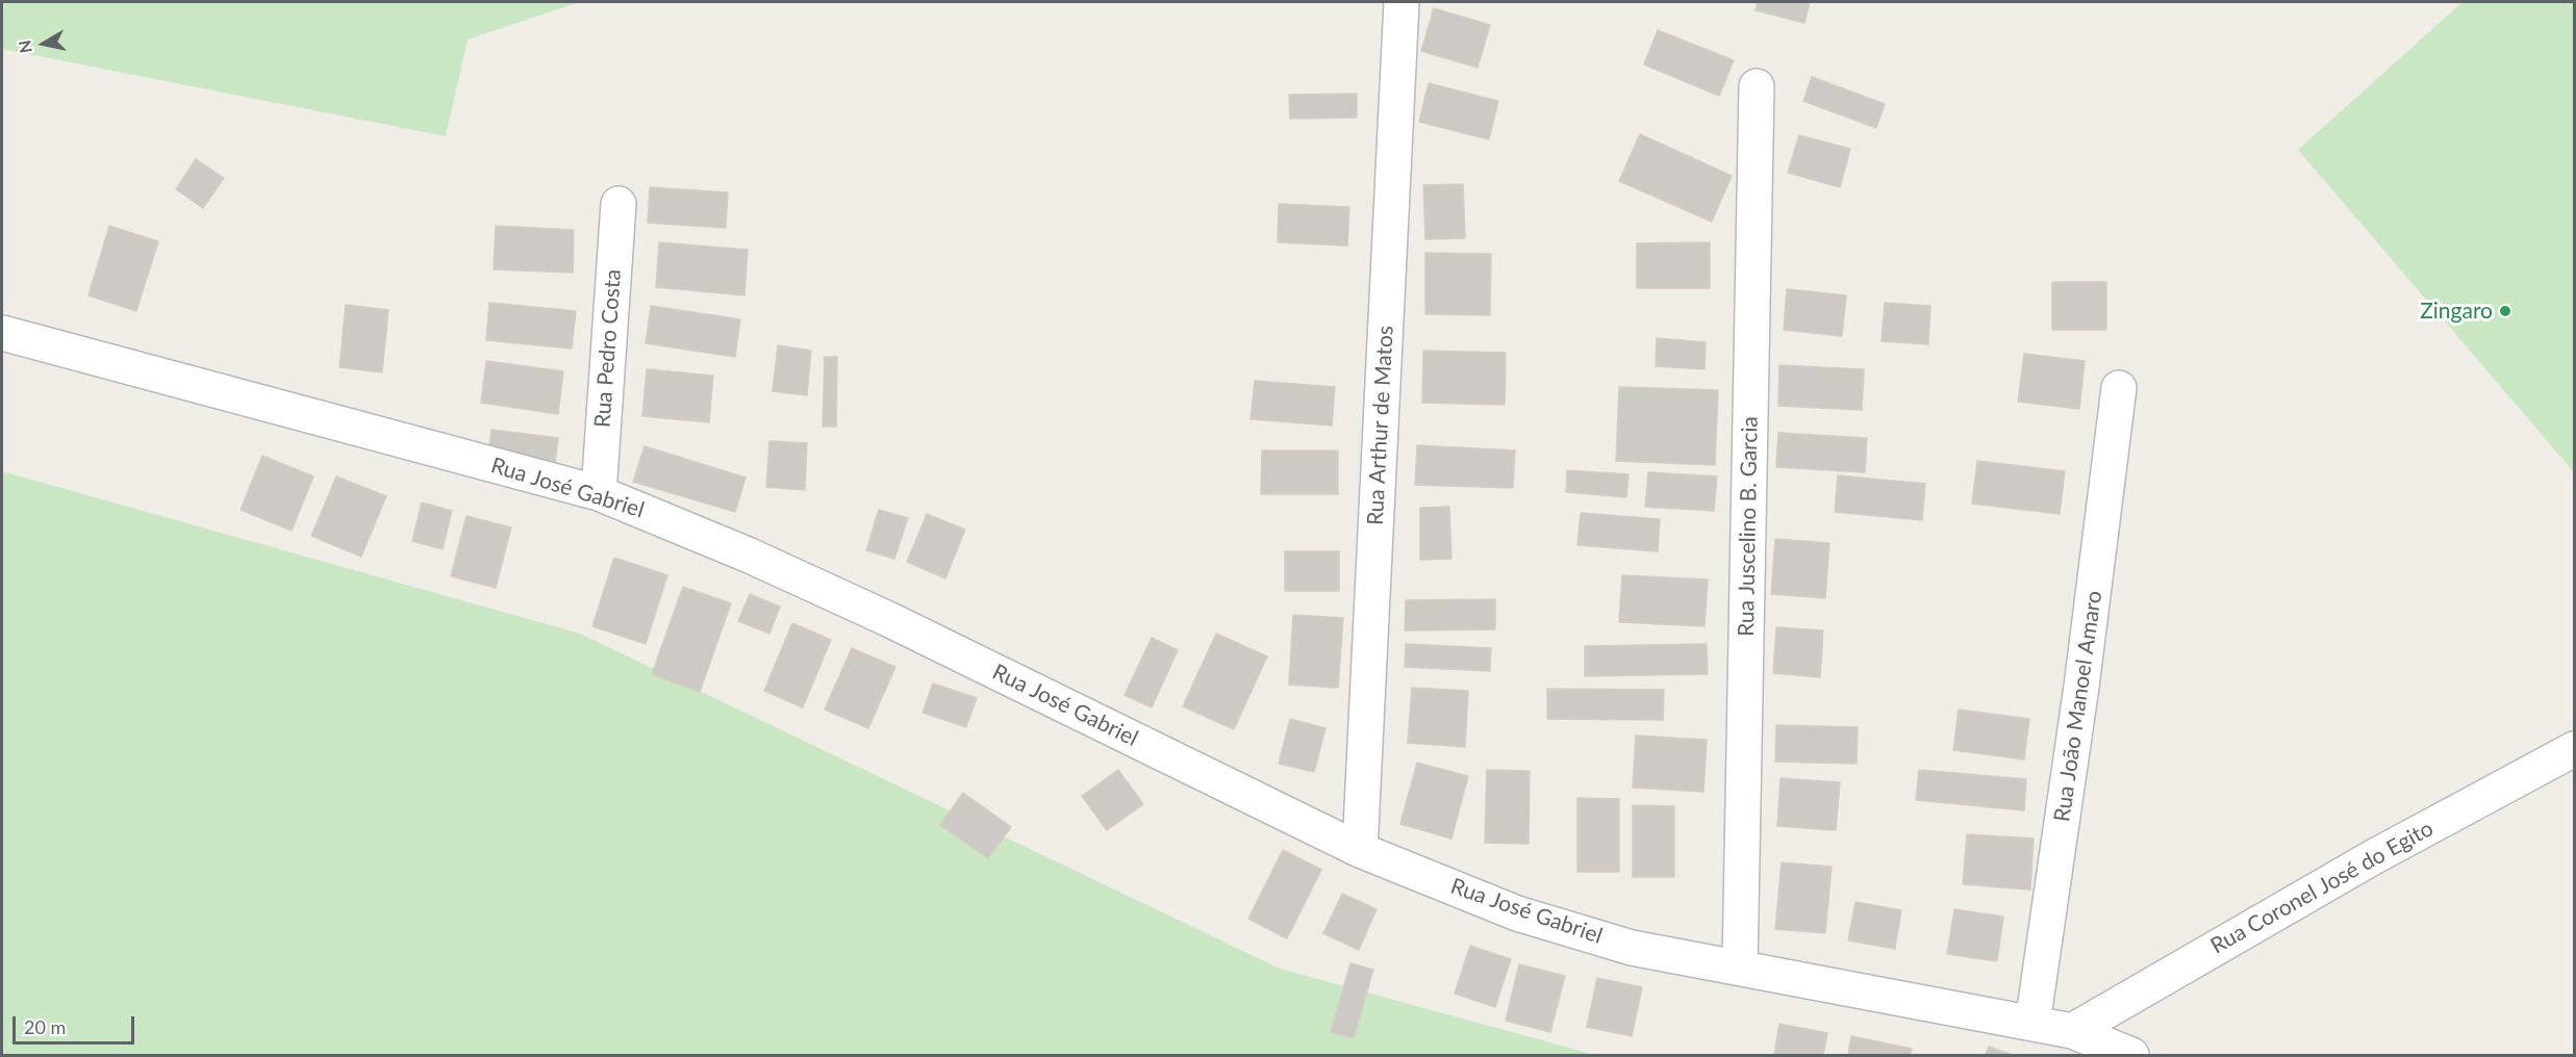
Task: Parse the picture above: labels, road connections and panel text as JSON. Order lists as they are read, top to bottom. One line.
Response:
{"streets":{"street":["Rua Pedro Costa","Rua Arthur de Matos","Rua José Gabriel","Rua Juscelino B. Garcia","Rua João Manoel Amaro","Rua Coronel José do Egito"]},"crossings":[["Rua Pedro Costa","Rua José Gabriel"],["Rua Arthur de Matos","Rua José Gabriel"],["Rua José Gabriel","Rua Juscelino B. Garcia"],["Rua José Gabriel","Rua João Manoel Amaro"],["Rua José Gabriel","Rua Coronel José do Egito"]],"places":["Zingaro"],"scale_bar":"20 m","north":"left"}
